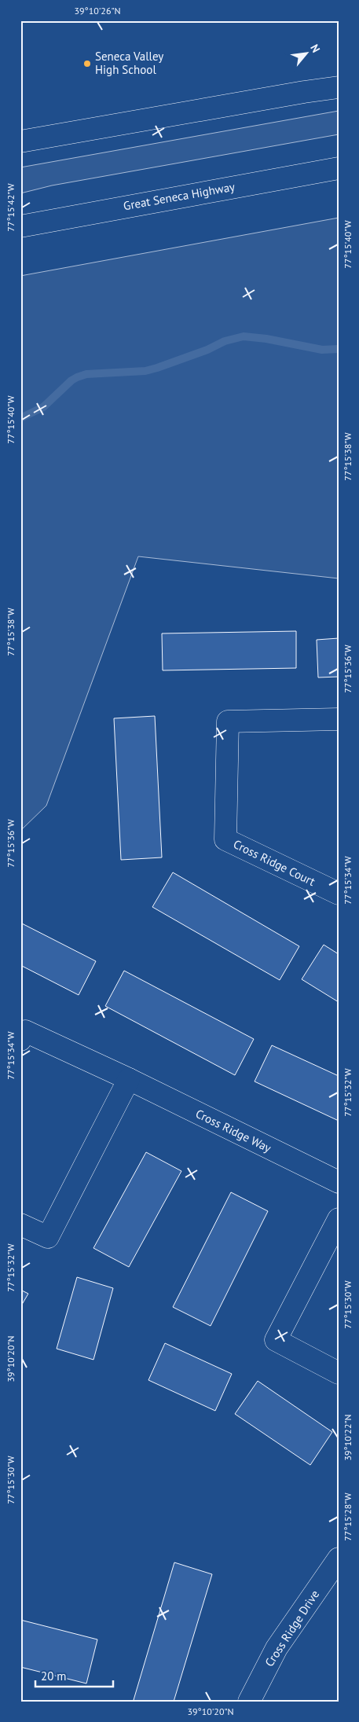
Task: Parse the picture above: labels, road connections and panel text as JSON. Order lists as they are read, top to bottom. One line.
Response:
{"streets":{"street":["Great Seneca Highway","Cross Ridge Court","Cross Ridge Way","Cross Ridge Drive"]},"places":["Seneca Valley High School"],"scale_bar":"20 m","north":"top right","coordinates":["39°10'26\"N","77°15'42\"W","77°15'40\"W","77°15'38\"W","77°15'36\"W","77°15'34\"W","77°15'32\"W","77°15'30\"W","39°10'20\"N","39°10'22\"N","77°15'28\"W"]}
